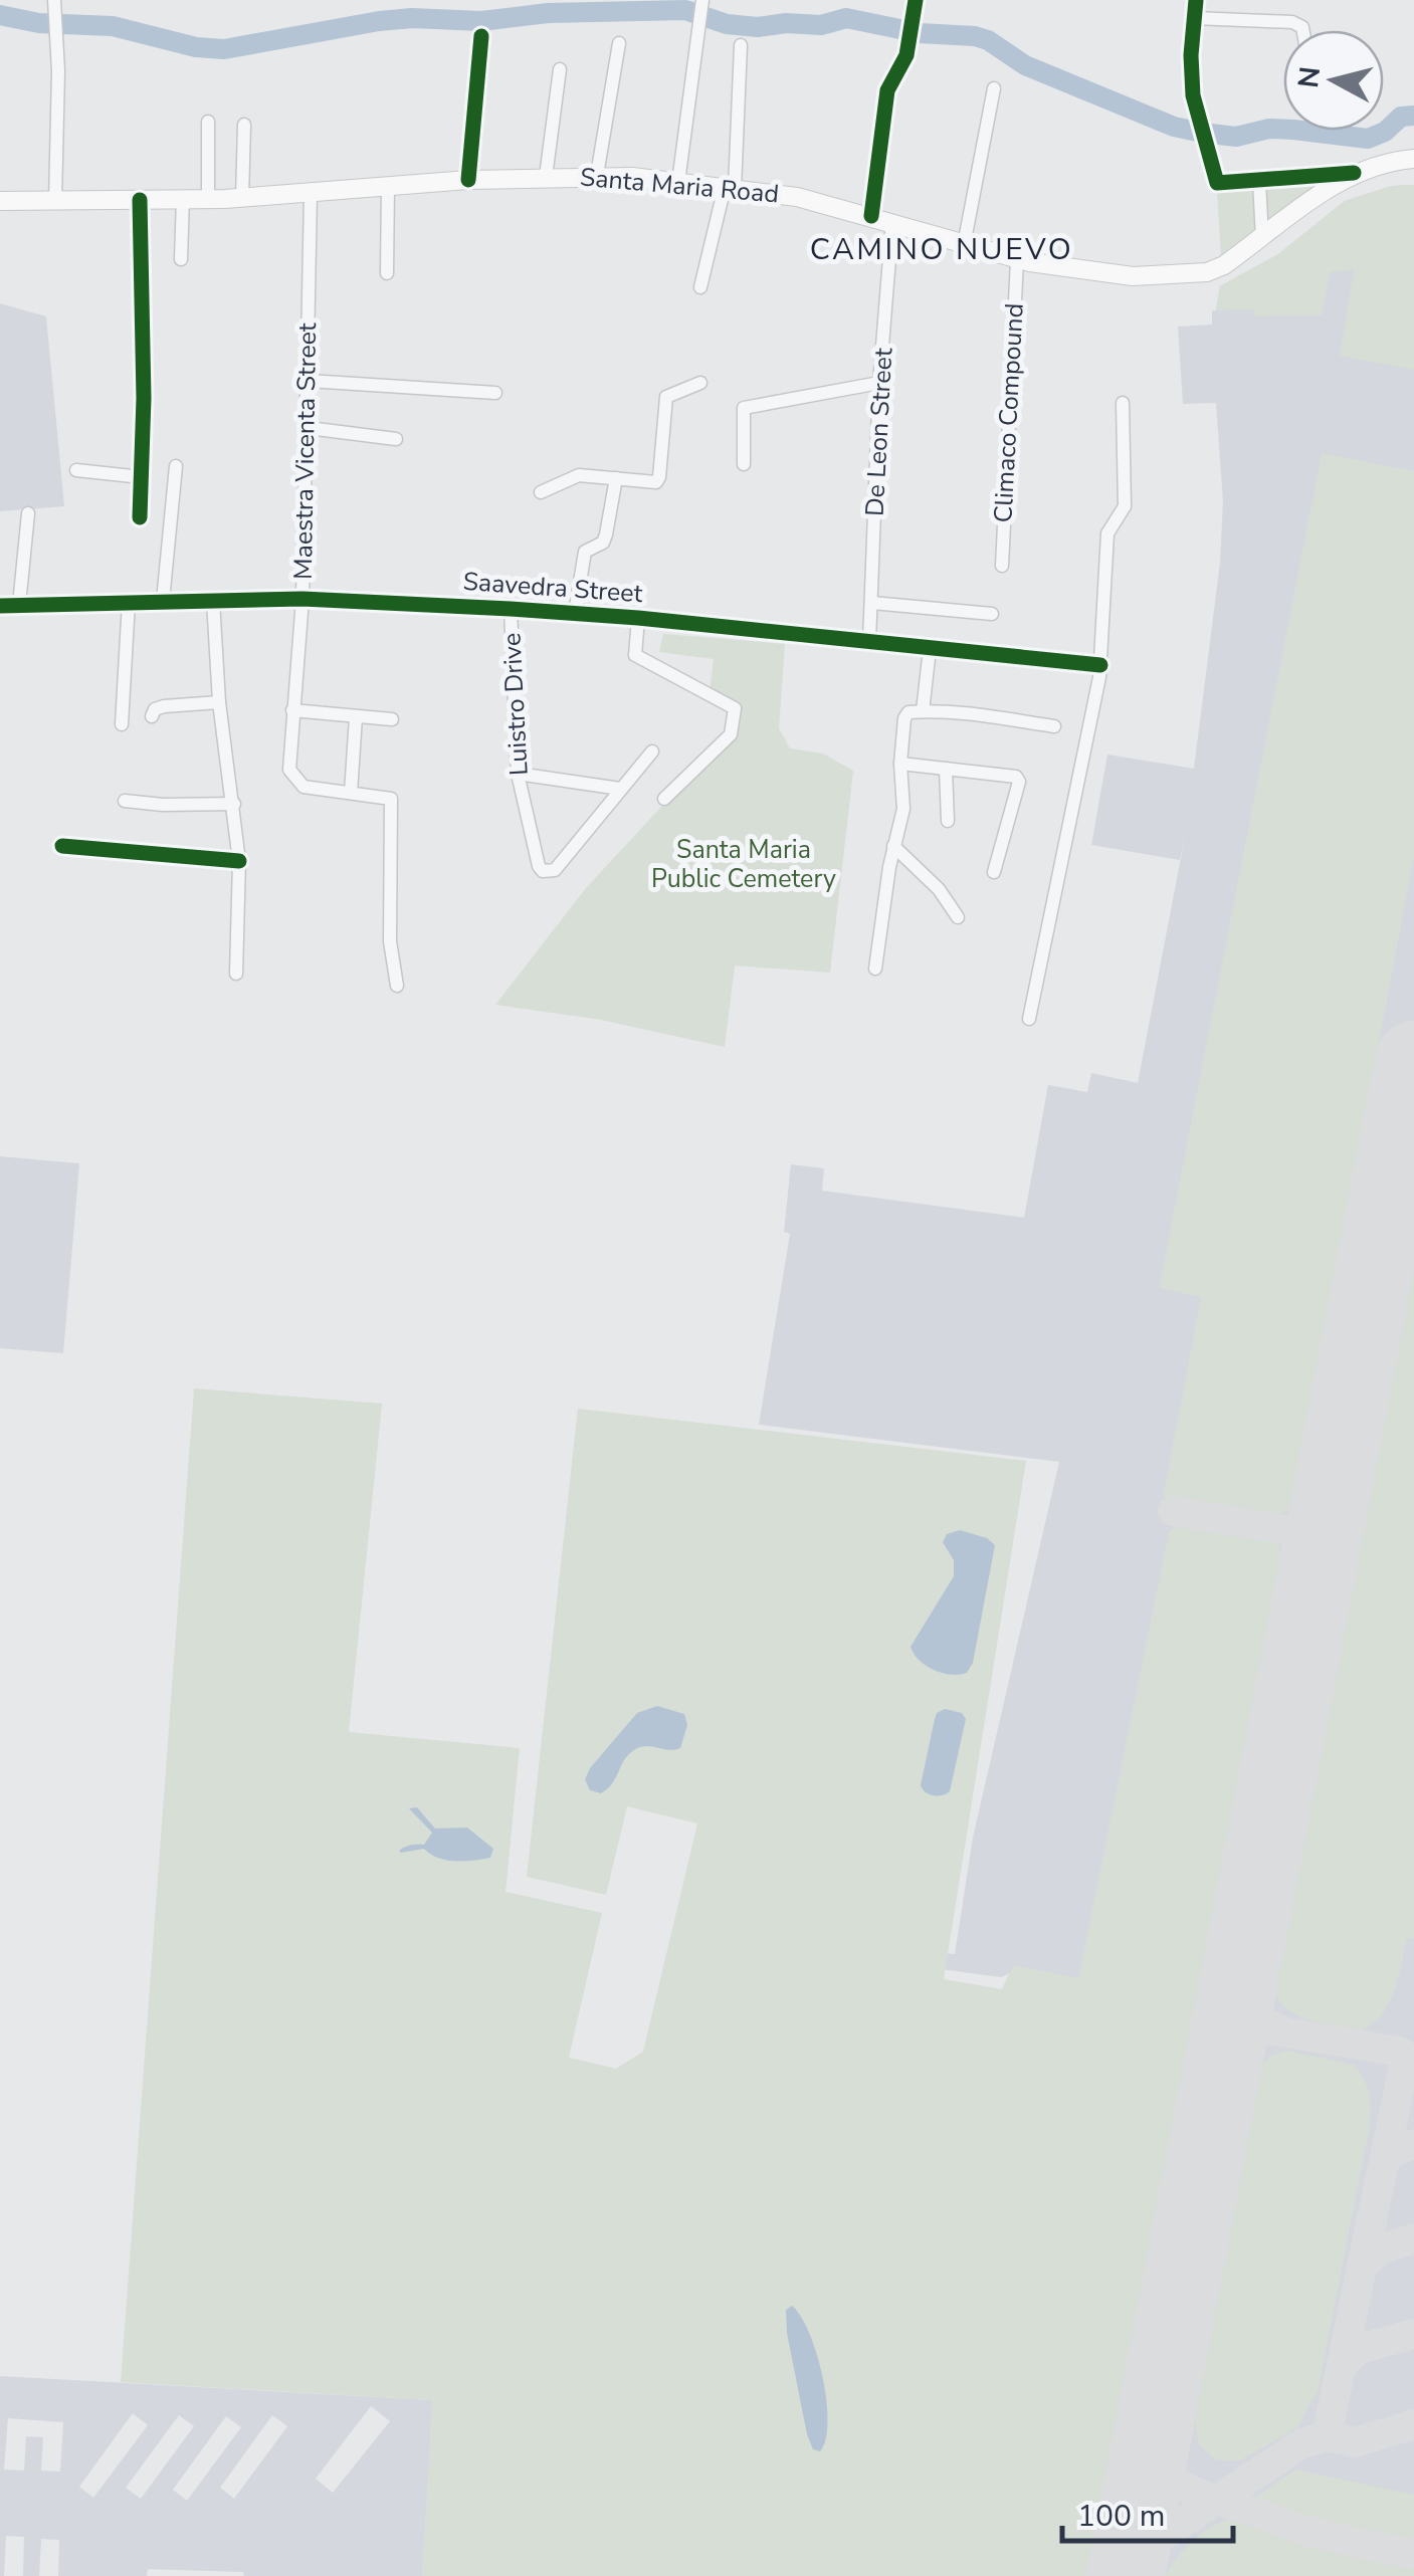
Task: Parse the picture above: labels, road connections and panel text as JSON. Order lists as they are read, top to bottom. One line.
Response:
{"streets":{"main road":["Santa Maria Road"],"street":["Climaco Compound","De Leon Street","Maestra Vicenta Street","Saavedra Street","Luistro Drive"]},"crossings":[["Santa Maria Road","Climaco Compound"],["Santa Maria Road","De Leon Street"],["Santa Maria Road","Maestra Vicenta Street"],["De Leon Street","Saavedra Street"],["Maestra Vicenta Street","Saavedra Street"],["Saavedra Street","Luistro Drive"]],"districts":["CAMINO NUEVO"],"parks":["Santa Maria Public Cemetery"],"scale_bar":"100 m","north":"left"}
